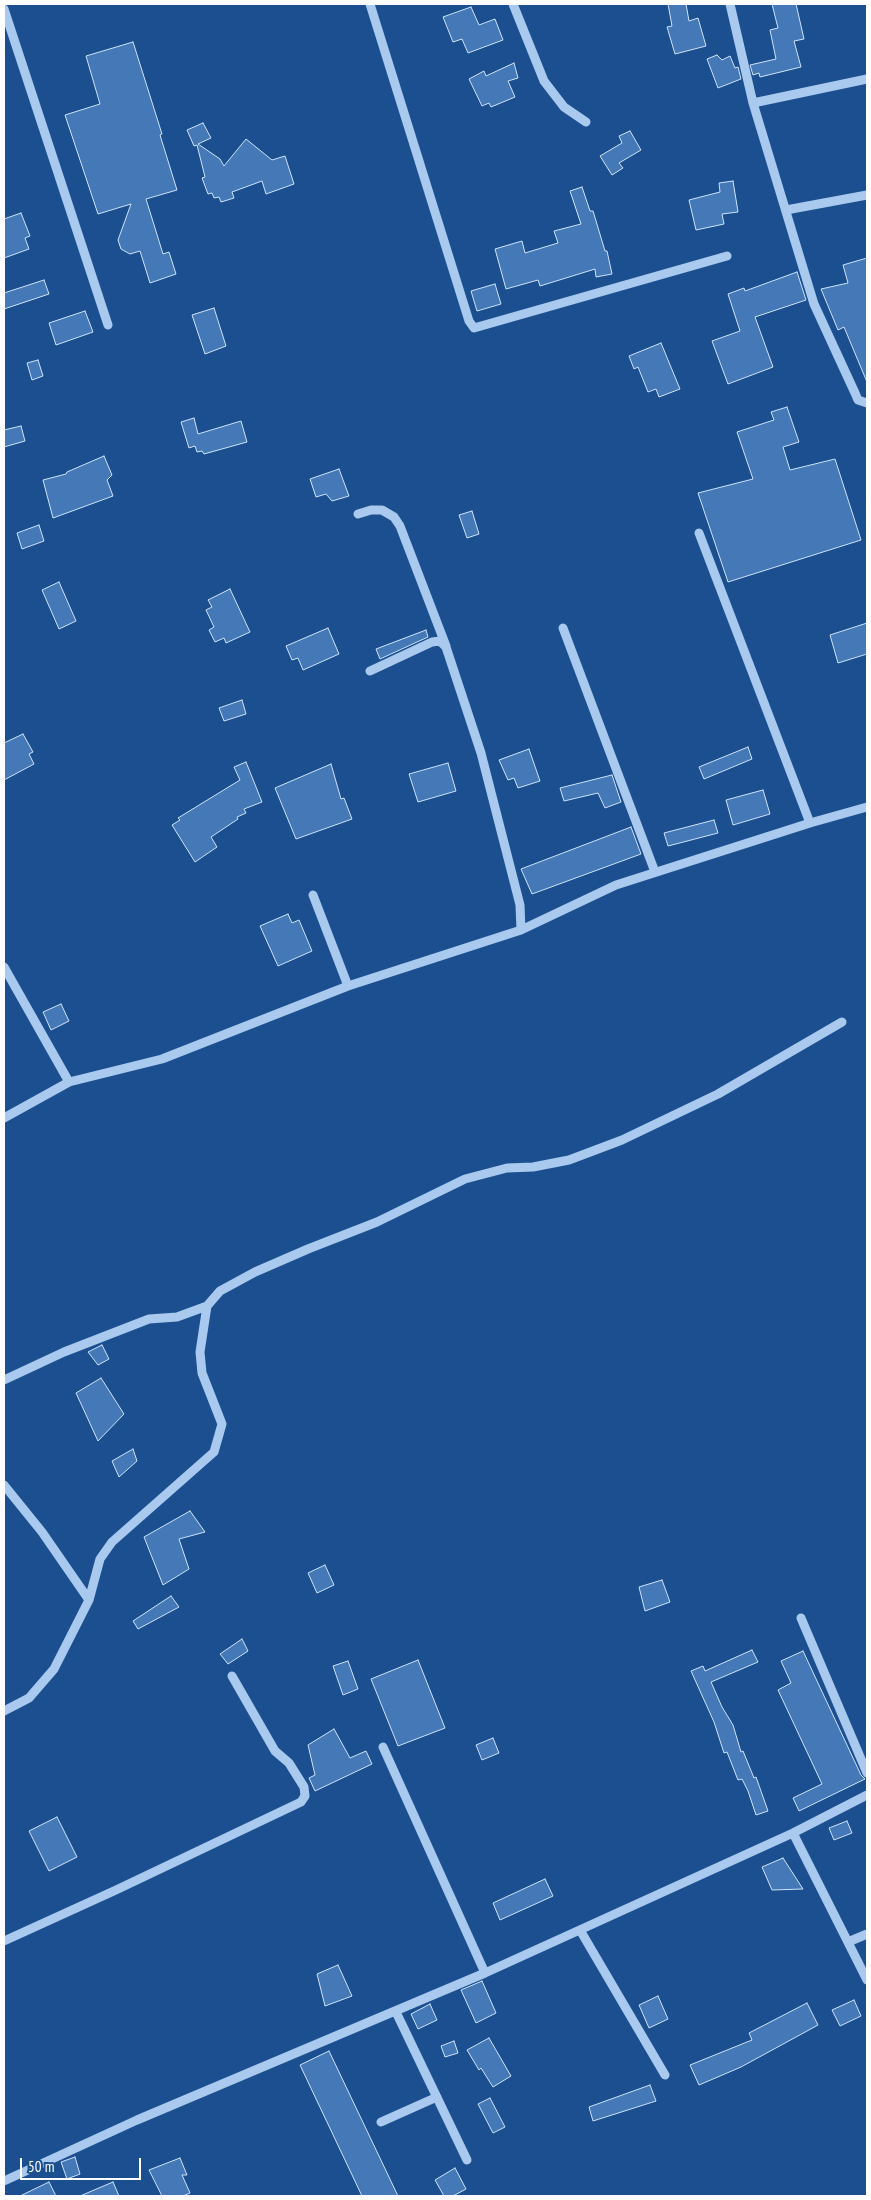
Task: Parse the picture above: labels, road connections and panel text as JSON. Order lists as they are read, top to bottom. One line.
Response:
{"scale_bar":"50 m"}
